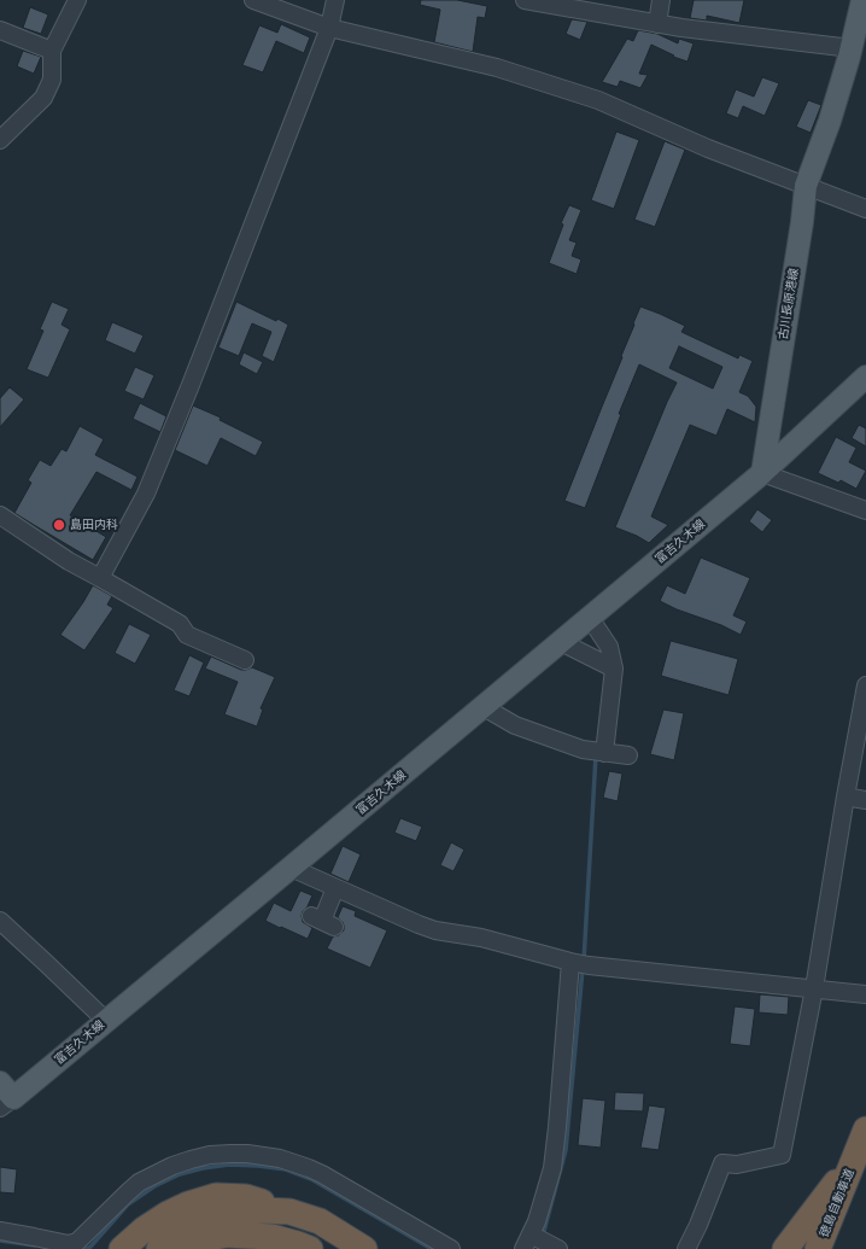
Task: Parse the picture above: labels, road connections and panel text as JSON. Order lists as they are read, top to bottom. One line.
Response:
{"streets":{"highway":["徳島自動車道"],"main road":["古川長原港線","富吉久木線"]},"crossings":[["古川長原港線","富吉久木線"]],"places":["島田内科"]}
